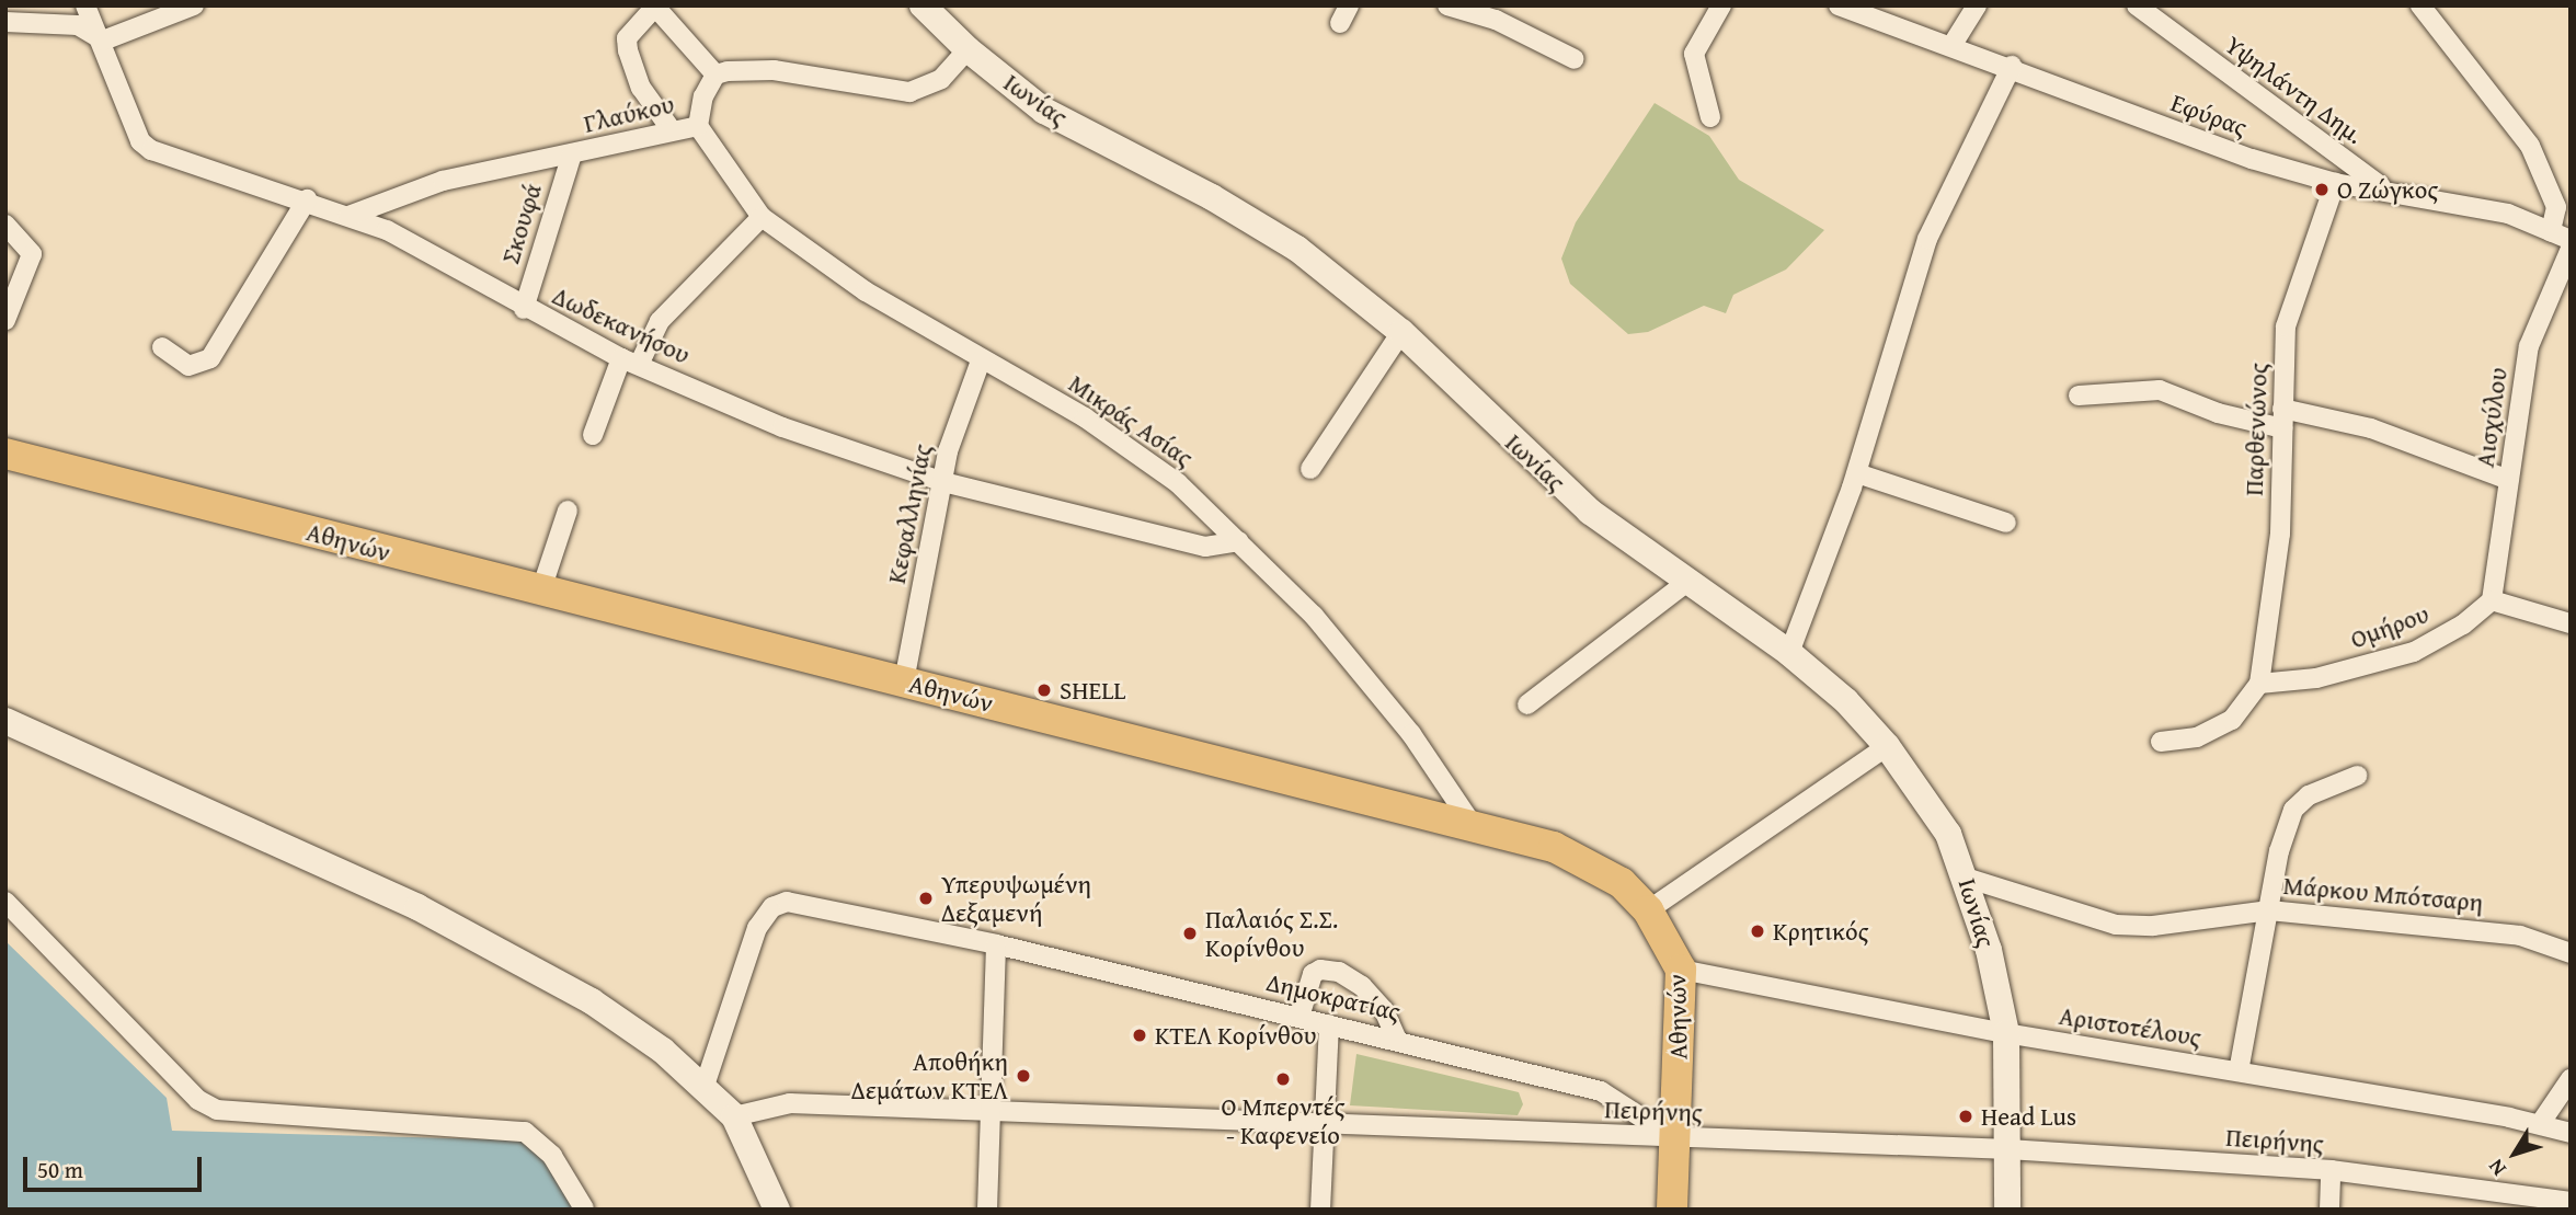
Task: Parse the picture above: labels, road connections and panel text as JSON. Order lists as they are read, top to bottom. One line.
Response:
{"streets":{"main road":["Αθηνών"],"street":["Υψηλάντη Δημ.","Ιωνίας","Γλαύκου","Εφύρας","Σκουφά","Δωδεκανήσου","Αισχύλου","Μικράς Ασίας","Παρθενώνος","Κεφαλληνίας","Ομήρου","Μάρκου Μπότσαρη","Δημοκρατίας","Αριστοτέλους","Πειρήνης"]},"crossings":[["Υψηλάντη Δημ.","Εφύρας"],["Ιωνίας","Μάρκου Μπότσαρη"],["Ιωνίας","Αριστοτέλους"],["Ιωνίας","Πειρήνης"],["Γλαύκου","Σκουφά"],["Γλαύκου","Δωδεκανήσου"],["Γλαύκου","Μικράς Ασίας"],["Εφύρας","Παρθενώνος"],["Σκουφά","Δωδεκανήσου"],["Δωδεκανήσου","Μικράς Ασίας"],["Δωδεκανήσου","Κεφαλληνίας"],["Αισχύλου","Ομήρου"],["Μικράς Ασίας","Κεφαλληνίας"],["Μικράς Ασίας","Αθηνών"],["Παρθενώνος","Ομήρου"],["Κεφαλληνίας","Αθηνών"],["Αθηνών","Δημοκρατίας"],["Αθηνών","Αριστοτέλους"],["Αθηνών","Πειρήνης"],["Δημοκρατίας","Πειρήνης"]],"places":["Ο Ζώγκος","SHELL","Υπερυψωμένη Δεξαμενή","Κρητικός","Παλαιός Σ.Σ. Κορίνθου","ΚΤΕΛ Κορίνθου","Αποθήκη Δεμάτων ΚΤΕΛ","Ο Μπερντές - Καφενείο","Head Lus"],"scale_bar":"50 m","north":"bottom left"}
